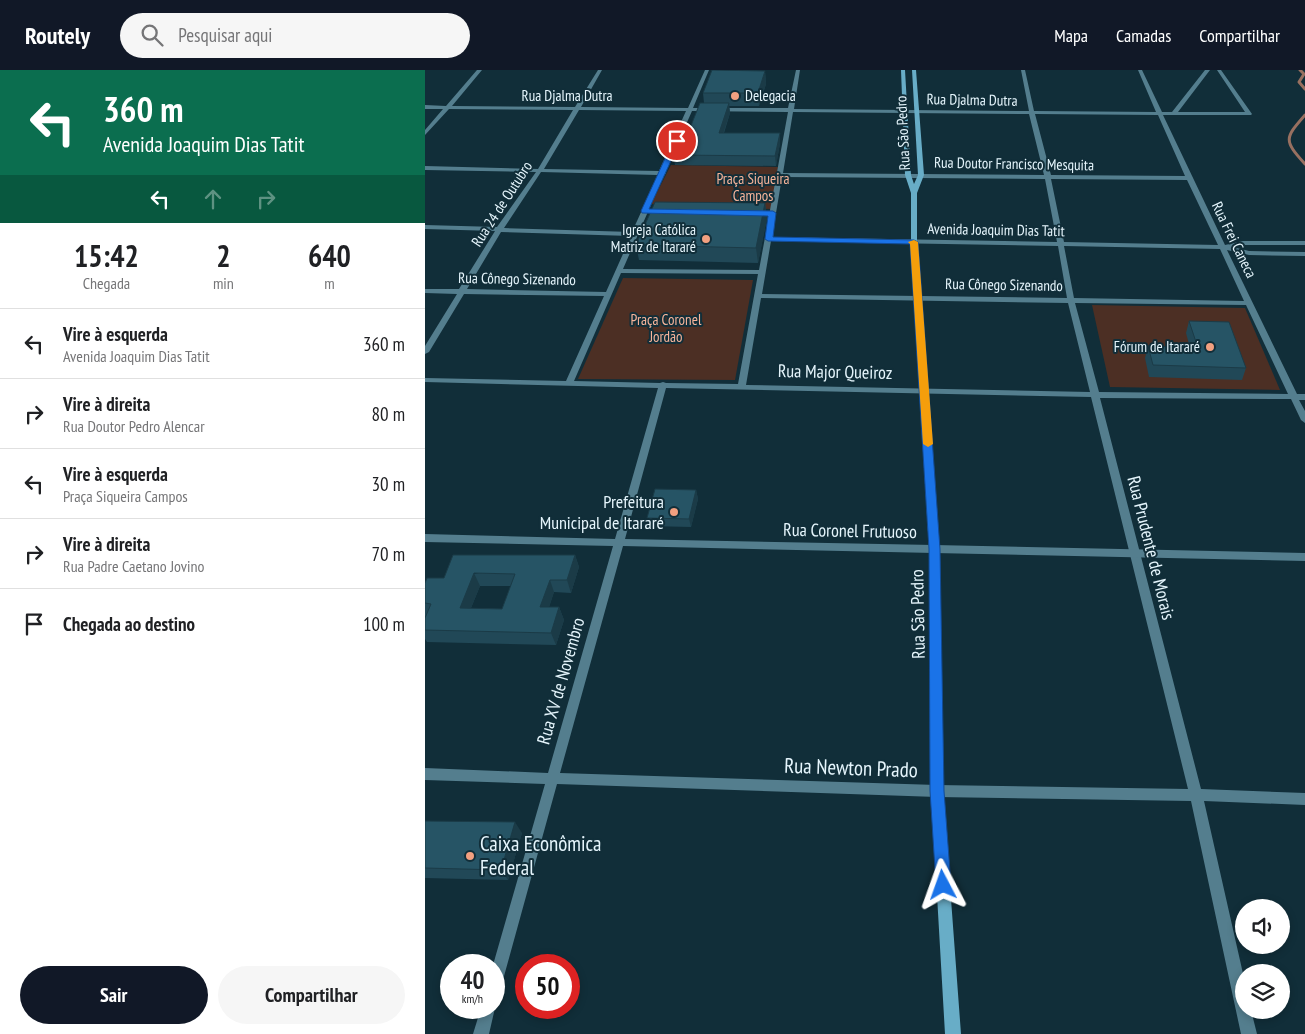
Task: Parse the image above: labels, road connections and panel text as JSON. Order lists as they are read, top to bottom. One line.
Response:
{"streets":{"main road":["Rua São Pedro"],"street":["Rua Djalma Dutra","Rua Doutor Francisco Mesquita","Rua 24 de Outubro","Avenida Joaquim Dias Tatit","Rua Frei Caneca","Rua Cônego Sizenando","Rua Major Queiroz","Rua Coronel Frutuoso","Rua Prudente de Morais","Rua XV de Novembro","Rua Newton Prado"]},"crossings":[["Rua Djalma Dutra","Rua São Pedro"],["Rua Djalma Dutra","Rua 24 de Outubro"],["Rua Djalma Dutra","Rua Frei Caneca"],["Rua Djalma Dutra","Rua Prudente de Morais"],["Rua São Pedro","Rua Doutor Francisco Mesquita"],["Rua São Pedro","Avenida Joaquim Dias Tatit"],["Rua São Pedro","Rua Cônego Sizenando"],["Rua São Pedro","Rua Major Queiroz"],["Rua São Pedro","Rua Coronel Frutuoso"],["Rua São Pedro","Rua Newton Prado"],["Rua Doutor Francisco Mesquita","Rua Frei Caneca"],["Rua Doutor Francisco Mesquita","Rua Prudente de Morais"],["Rua 24 de Outubro","Rua Cônego Sizenando"],["Avenida Joaquim Dias Tatit","Rua Frei Caneca"],["Avenida Joaquim Dias Tatit","Rua Prudente de Morais"],["Rua Frei Caneca","Rua Cônego Sizenando"],["Rua Frei Caneca","Rua Major Queiroz"],["Rua Cônego Sizenando","Rua Prudente de Morais"],["Rua Major Queiroz","Rua Prudente de Morais"],["Rua Major Queiroz","Rua XV de Novembro"],["Rua Coronel Frutuoso","Rua Prudente de Morais"],["Rua Coronel Frutuoso","Rua XV de Novembro"],["Rua Prudente de Morais","Rua Newton Prado"],["Rua XV de Novembro","Rua Newton Prado"]],"parks":["Praça Siqueira Campos","Praça Coronel Jordão"],"places":["Delegacia","Igreja Católica Matriz de Itararé","Fórum de Itararé","Prefeitura Municipal de Itararé","Caixa Econômica Federal"],"page":{"header":"Routely","search":"Pesquisar aqui","nav":["Mapa","Camadas","Compartilhar"],"turn":["360 m","Avenida Joaquim Dias Tatit"],"eta":["15:42","Chegada","2","min","640","m"],"list":[{"name":"Vire à esquerda","note":"Avenida Joaquim Dias Tatit","value":"360 m"},{"name":"Vire à direita","note":"Rua Doutor Pedro Alencar","value":"80 m"},{"name":"Vire à esquerda","note":"Praça Siqueira Campos","value":"30 m"},{"name":"Vire à direita","note":"Rua Padre Caetano Jovino","value":"70 m"},{"name":"Chegada ao destino","value":"100 m"}],"speed":"40 km/h","limit":"50","buttons":["Sair","Compartilhar"]}}
